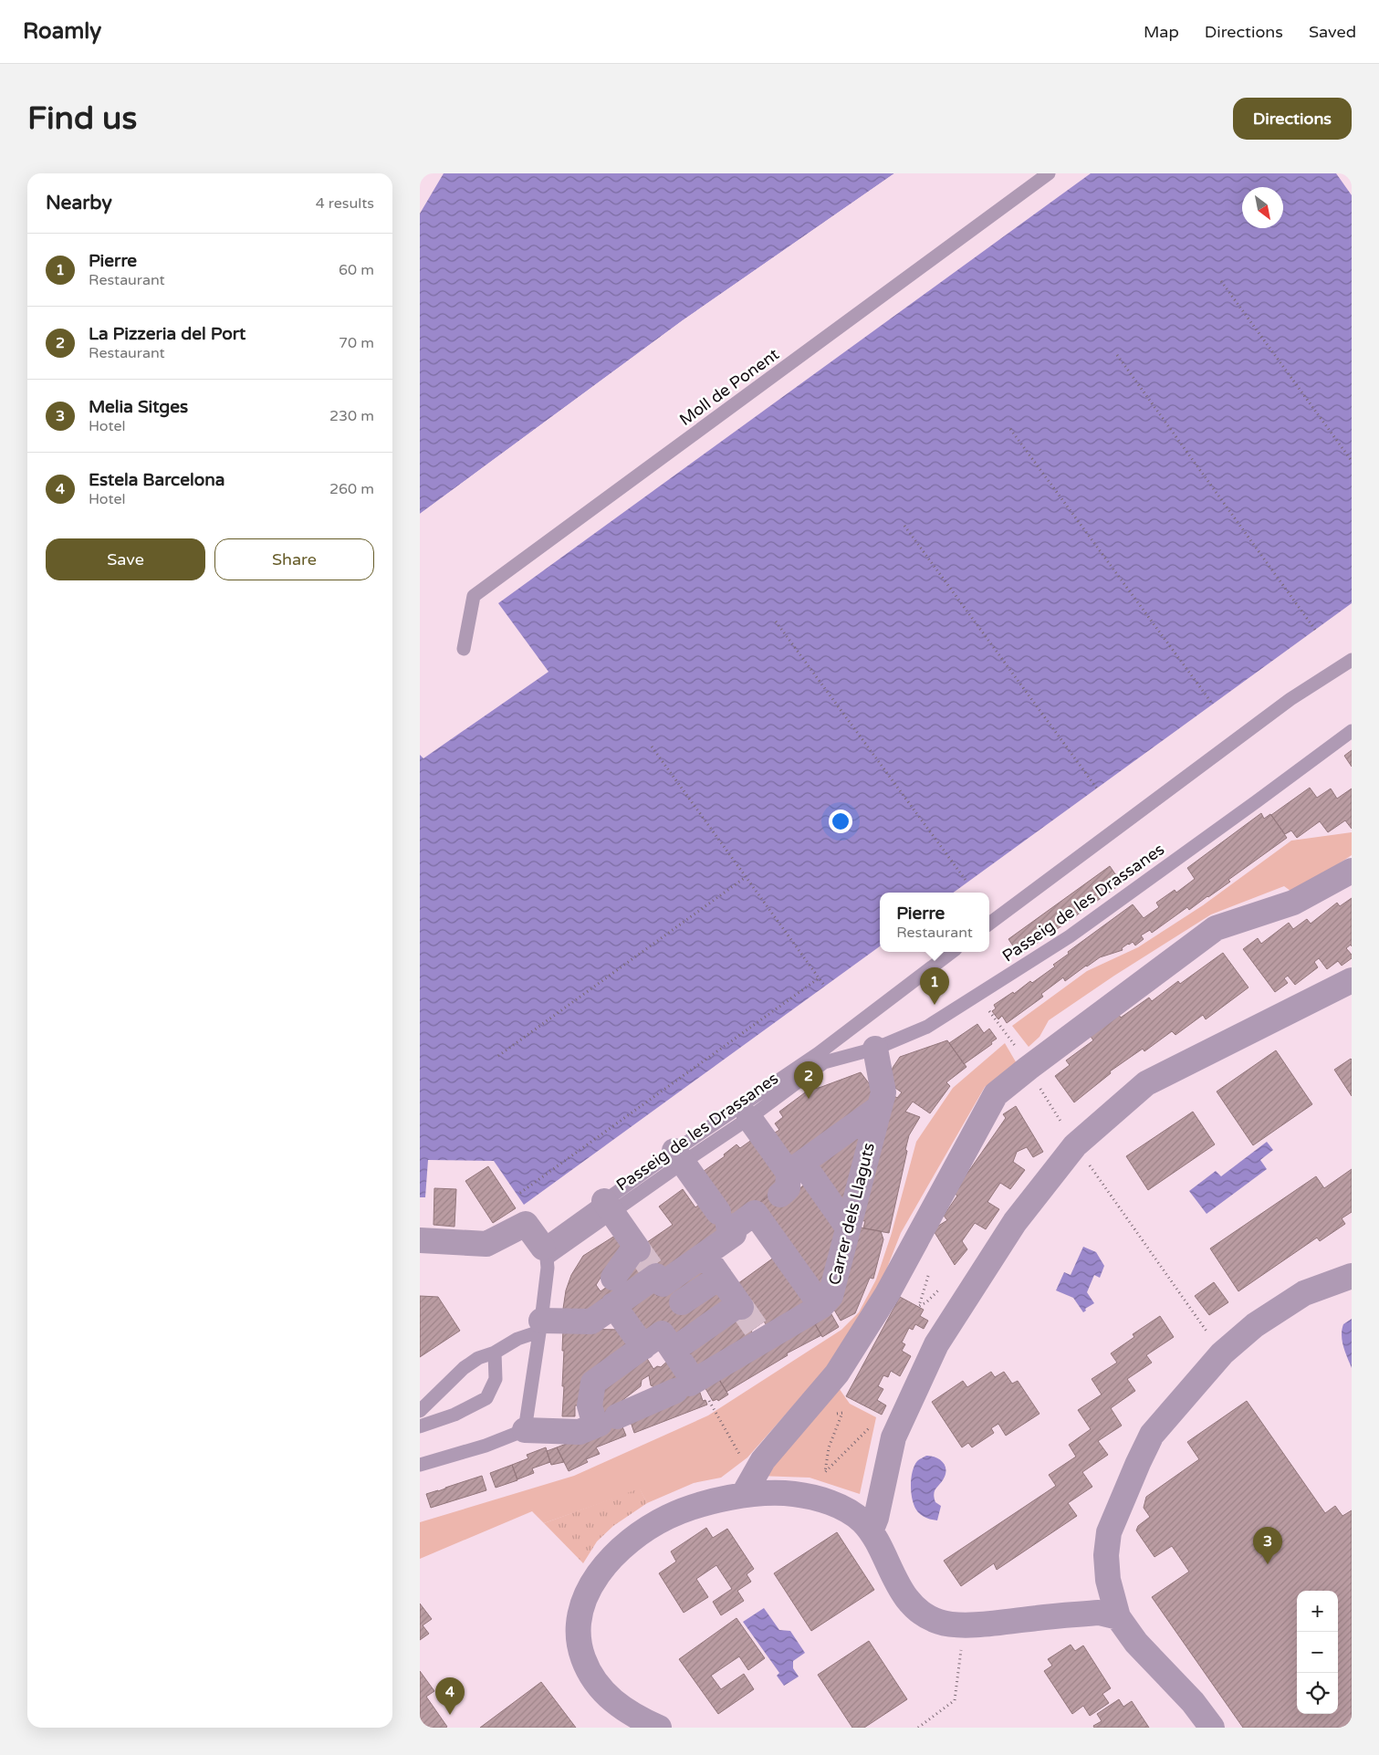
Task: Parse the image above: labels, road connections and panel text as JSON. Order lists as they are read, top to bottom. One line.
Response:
{"streets":{"street":["Carrer dels Llaguts"],"lane":["Moll de Ponent","Passeig de les Drassanes"]},"crossings":[["Passeig de les Drassanes","Carrer dels Llaguts"]],"north":"bottom right","page":{"header":"Roamly","nav":["Map","Directions","Saved"],"buttons":["Directions",["Save","Share"]],"title":"Find us","heading":["Nearby","4 results"],"list":[{"mark":"1","name":"Pierre","note":"Restaurant","value":"60 m"},{"mark":"2","name":"La Pizzeria del Port","note":"Restaurant","value":"70 m"},{"mark":"3","name":"Melia Sitges","note":"Hotel","value":"230 m"},{"mark":"4","name":"Estela Barcelona","note":"Hotel","value":"260 m"}],"popup":["Pierre","Restaurant"],"pins":["1","2","3","4"],"map_buttons":["+","−"]}}
